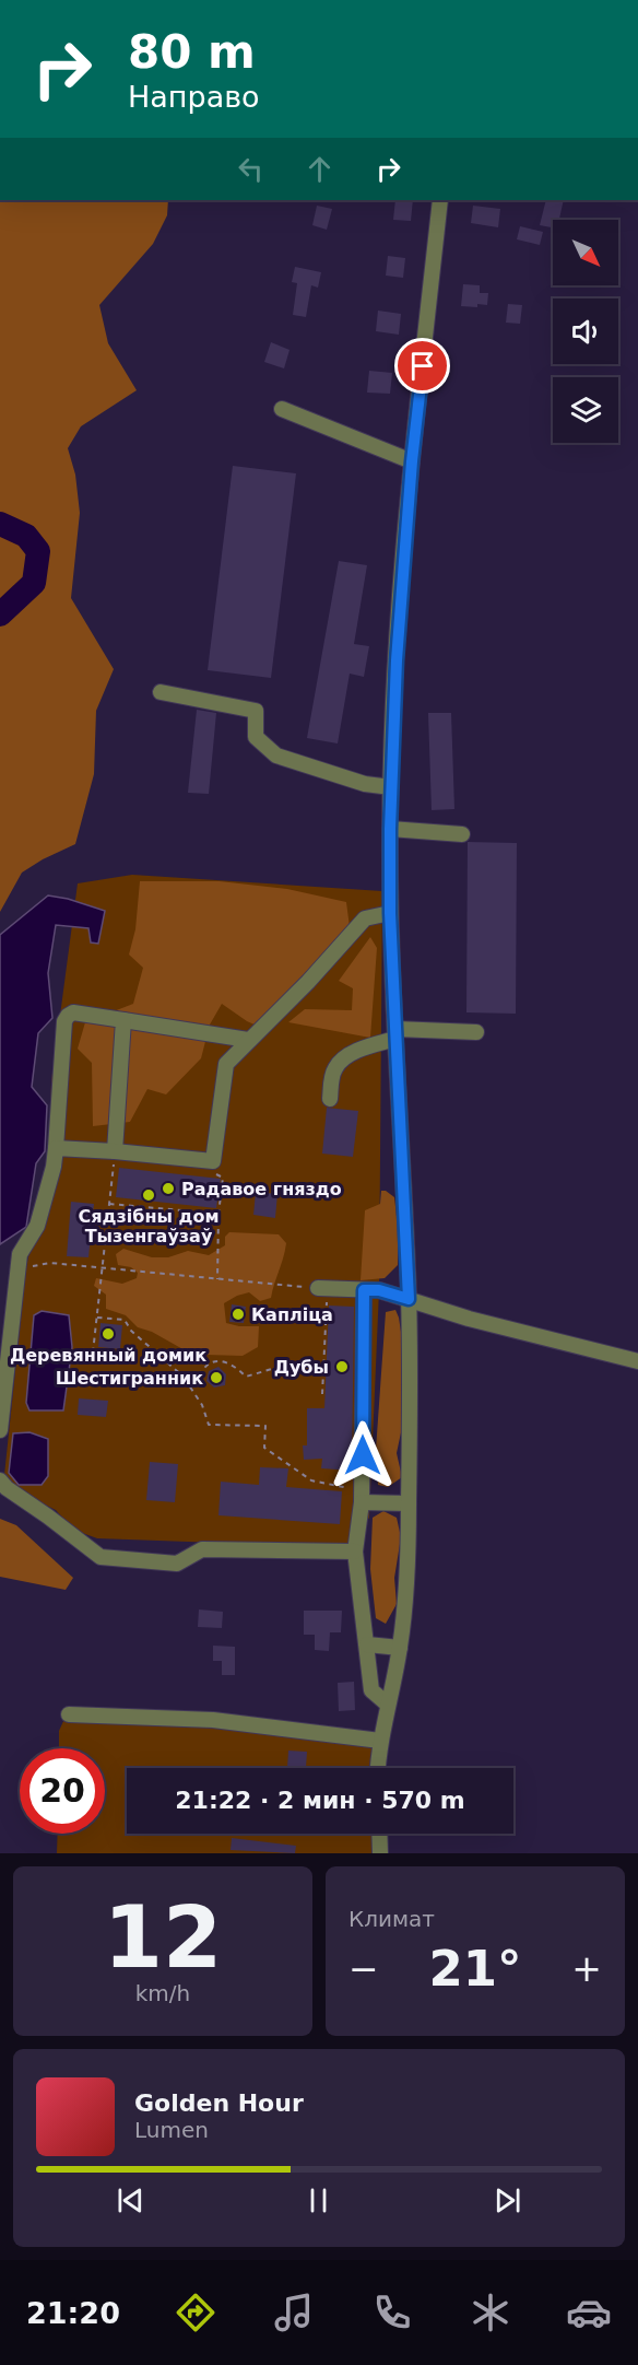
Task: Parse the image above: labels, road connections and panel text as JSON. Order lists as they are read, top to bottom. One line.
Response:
{"places":["Радавое гняздо","Сядзібны дом Тызенгаўзаў","Капліца","Деревянный домик","Дубы","Шестигранник"],"north":"bottom right","page":{"turn":["80 m","Направо"],"limit":"20","trip":"21:22 · 2 мин · 570 m","tile":[["12","km/h"],"Климат"],"heat":["−","21°","+"],"song":["Golden Hour","Lumen"],"tabs":"21:20"}}
